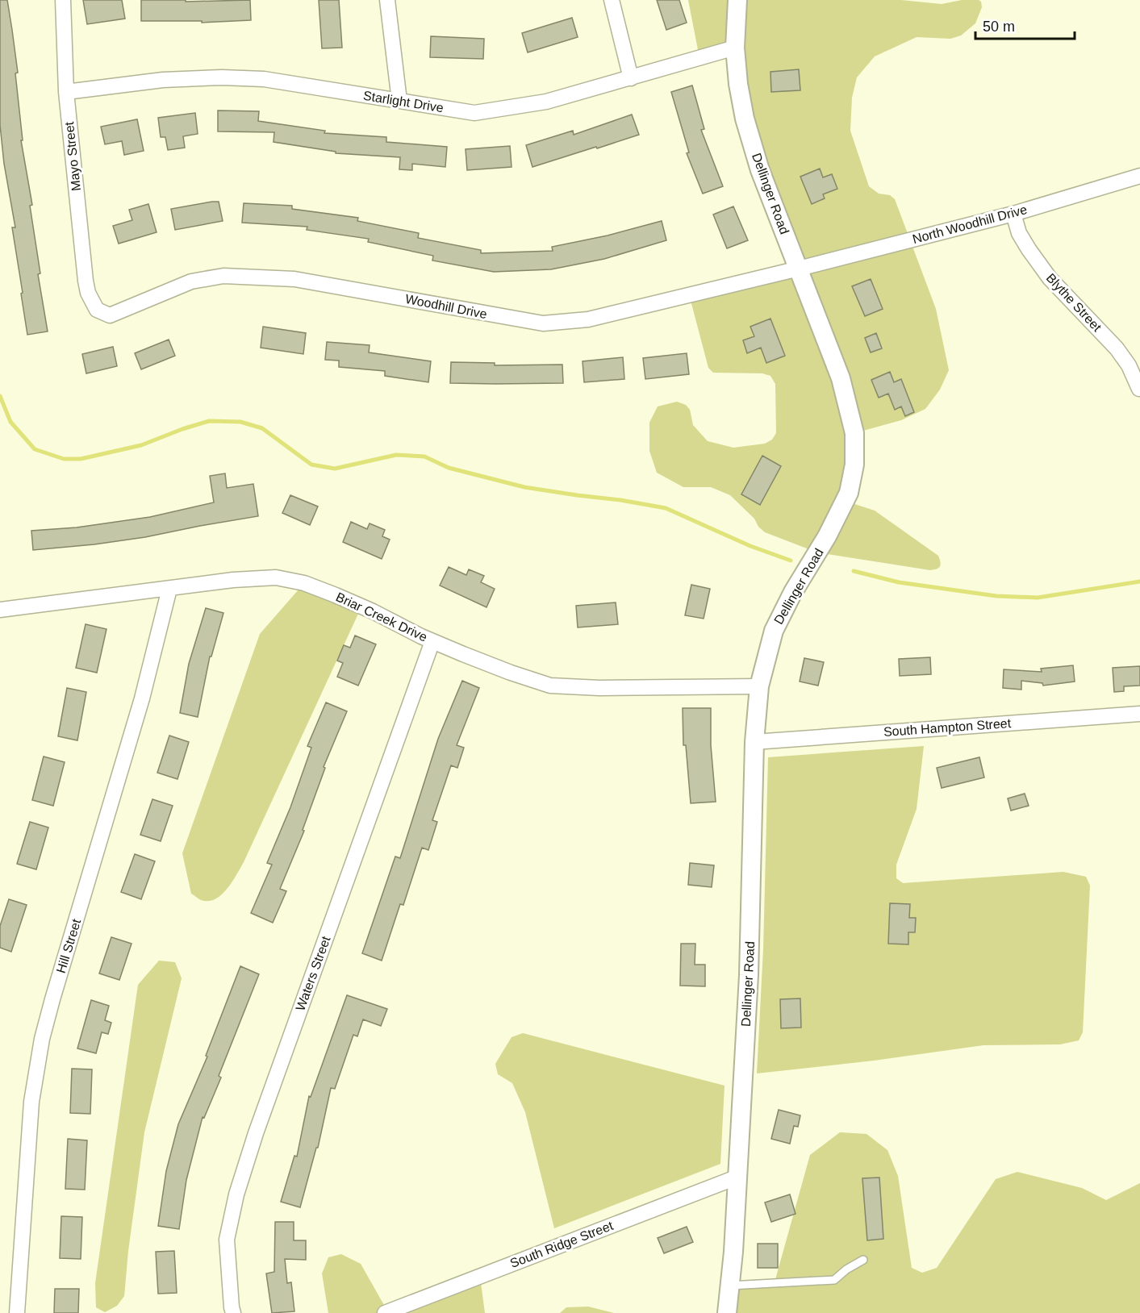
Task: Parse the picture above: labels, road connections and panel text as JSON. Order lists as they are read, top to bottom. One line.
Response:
{"streets":{"street":["Starlight Drive","Mayo Street","Dellinger Road","North Woodhill Drive","Blythe Street","Woodhill Drive","Briar Creek Drive","South Hampton Street","Hill Street","Waters Street","South Ridge Street"]},"crossings":[["Starlight Drive","Mayo Street"],["Starlight Drive","Dellinger Road"],["Mayo Street","Woodhill Drive"],["Dellinger Road","North Woodhill Drive"],["Dellinger Road","Woodhill Drive"],["Dellinger Road","Briar Creek Drive"],["Dellinger Road","South Hampton Street"],["Dellinger Road","South Ridge Street"],["North Woodhill Drive","Blythe Street"],["North Woodhill Drive","Woodhill Drive"],["Briar Creek Drive","Hill Street"],["Briar Creek Drive","Waters Street"]],"scale_bar":"50 m"}
